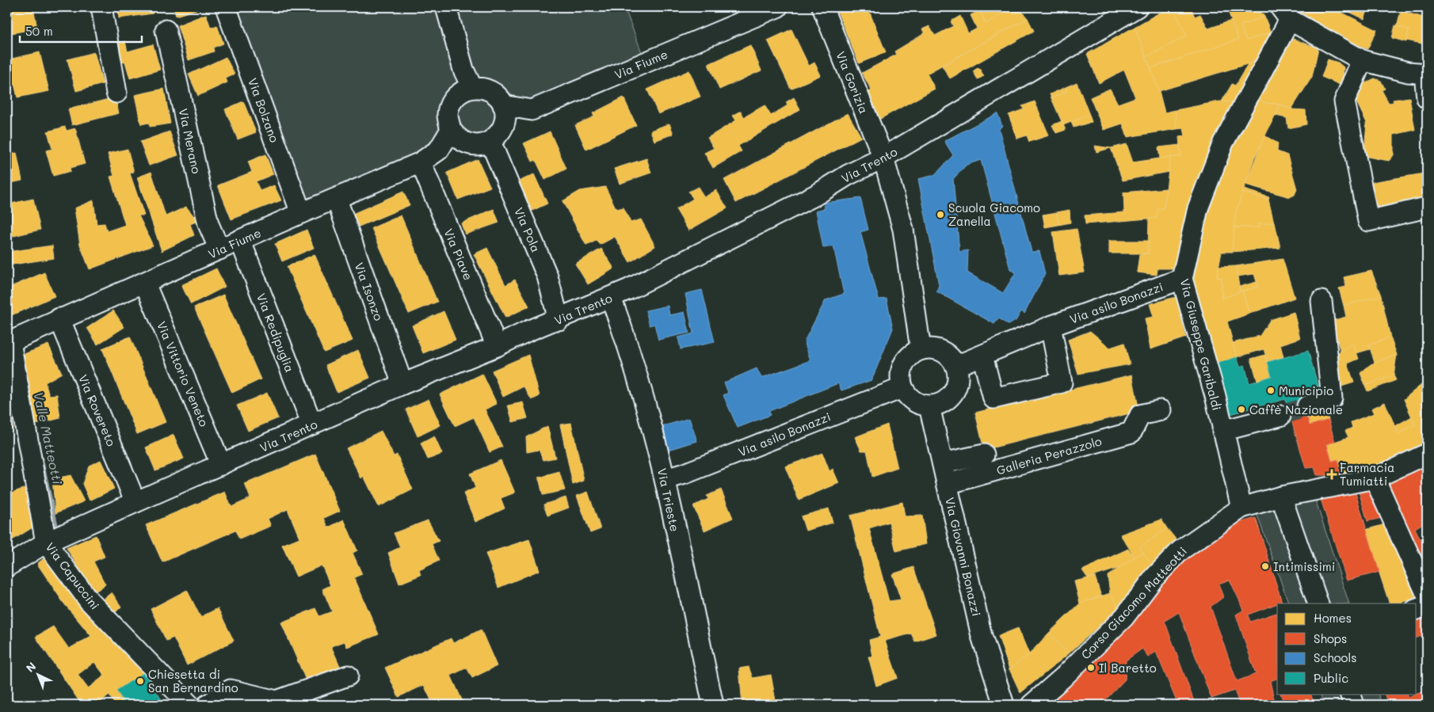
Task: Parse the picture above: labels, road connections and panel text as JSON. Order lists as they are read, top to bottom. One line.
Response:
{"streets":{"street":["Via Fiume","Via Gorizia","Via Bolzano","Via Merano","Via Trento","Via Pola","Via Piave","Via Isonzo","Via asilo Bonazzi","Via Redipuglia","Via Giuseppe Garibaldi","Via Vittorio Veneto","Via Rovereto","Galleria Perazzolo","Via Trieste","Via Giovanni Bonazzi","Via Capuccini","Corso Giacomo Matteotti"]},"crossings":[["Via Fiume","Via Bolzano"],["Via Fiume","Via Merano"],["Via Fiume","Via Pola"],["Via Fiume","Via Piave"],["Via Fiume","Via Isonzo"],["Via Fiume","Via Redipuglia"],["Via Fiume","Via Vittorio Veneto"],["Via Fiume","Via Rovereto"],["Via Fiume","Via Capuccini"],["Via Gorizia","Via Trento"],["Via Trento","Via Pola"],["Via Trento","Via Piave"],["Via Trento","Via Isonzo"],["Via Trento","Via Redipuglia"],["Via Trento","Via Vittorio Veneto"],["Via Trento","Via Rovereto"],["Via Trento","Via Trieste"],["Via Trento","Via Capuccini"],["Via asilo Bonazzi","Via Giuseppe Garibaldi"],["Via asilo Bonazzi","Via Trieste"],["Via asilo Bonazzi","Via Giovanni Bonazzi"],["Via Giuseppe Garibaldi","Corso Giacomo Matteotti"],["Galleria Perazzolo","Via Giovanni Bonazzi"]],"water":["Valle Matteotti"],"places":{"other":["Scuola Giacomo Zanella","Municipio","Caffè Nazionale","Intimissimi","Il Baretto","Chiesetta di San Bernardino"],"health":["Farmacia Tumiatti"]},"legend":["Homes","Shops","Schools","Public"],"scale_bar":"50 m","north":"top left"}
